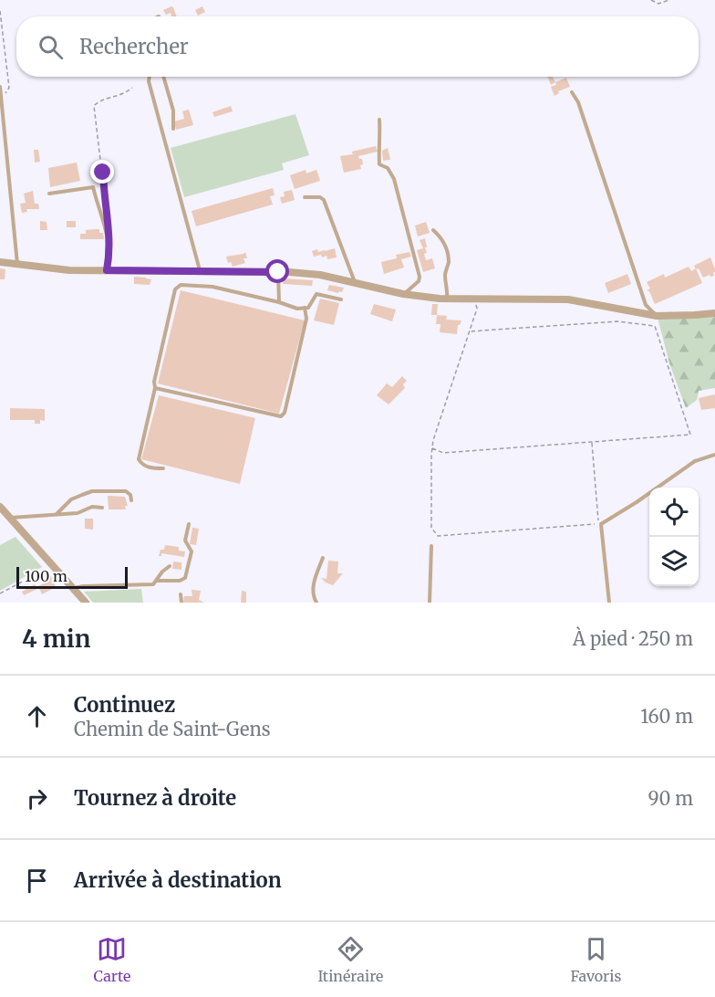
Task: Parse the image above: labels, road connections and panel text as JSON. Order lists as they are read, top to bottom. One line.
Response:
{"scale_bar":"100 m","page":{"search":"Rechercher","scale":"100 m","heading":["4 min","À pied · 250 m"],"list":[["Continuez","Chemin de Saint-Gens","160 m"],["Tournez à droite","90 m"],"Arrivée à destination"],"nav":["Carte","Itinéraire","Favoris"]}}
